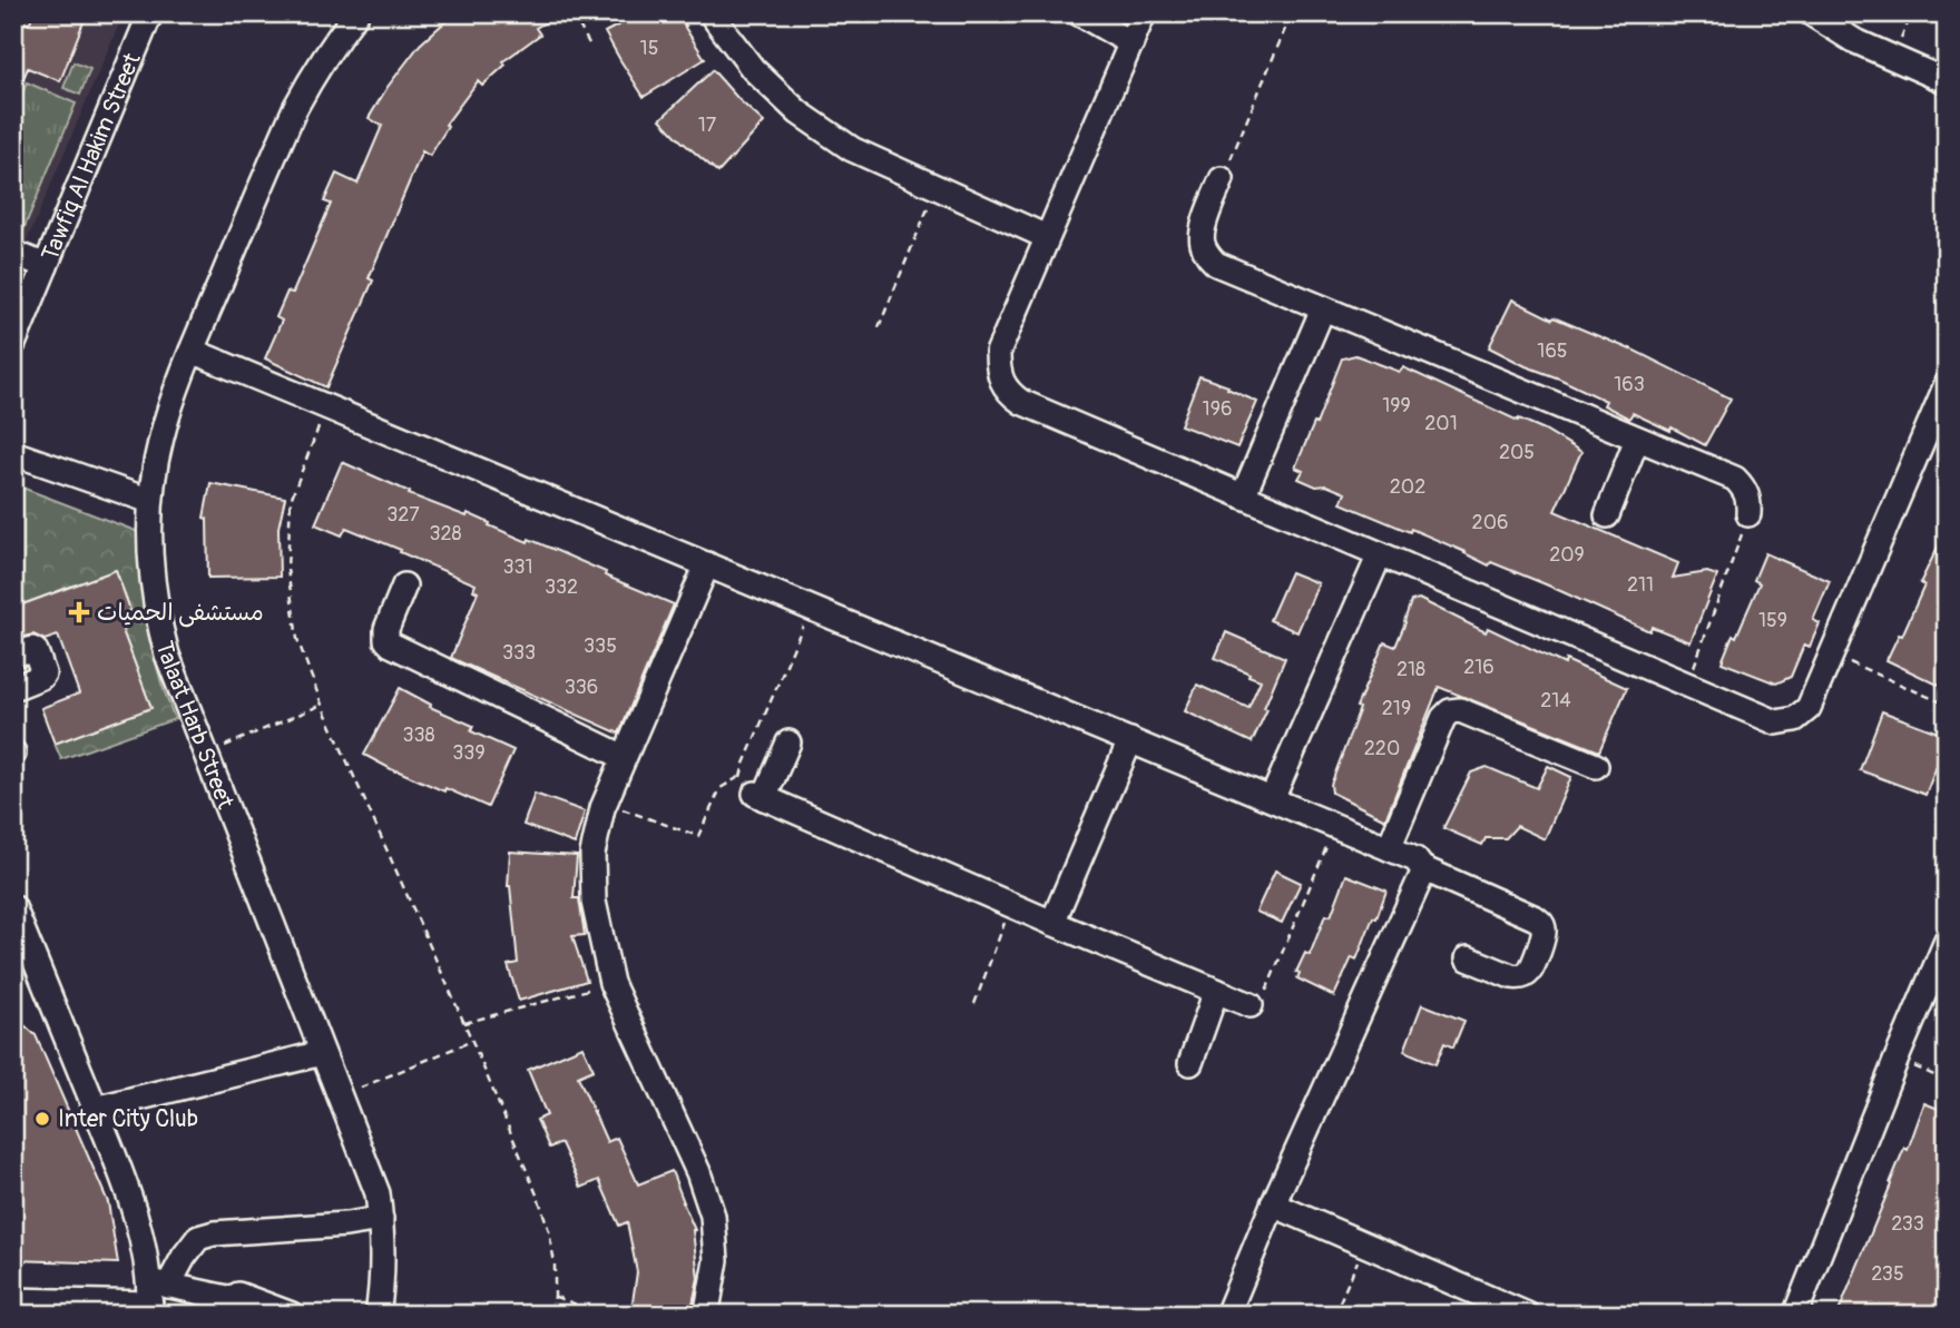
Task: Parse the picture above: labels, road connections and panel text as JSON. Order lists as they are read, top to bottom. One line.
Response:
{"streets":{"street":["Tawfiq Al Hakim Street","Talaat Harb Street"]},"places":{"health":["مستشفى الحميات"],"other":["Inter City Club"]},"house_numbers":["15","17","165","163","199","196","201","205","202","327","206","328","209","331","211","332","159","335","333","216","218","336","214","219","338","220","339","233","235"]}
